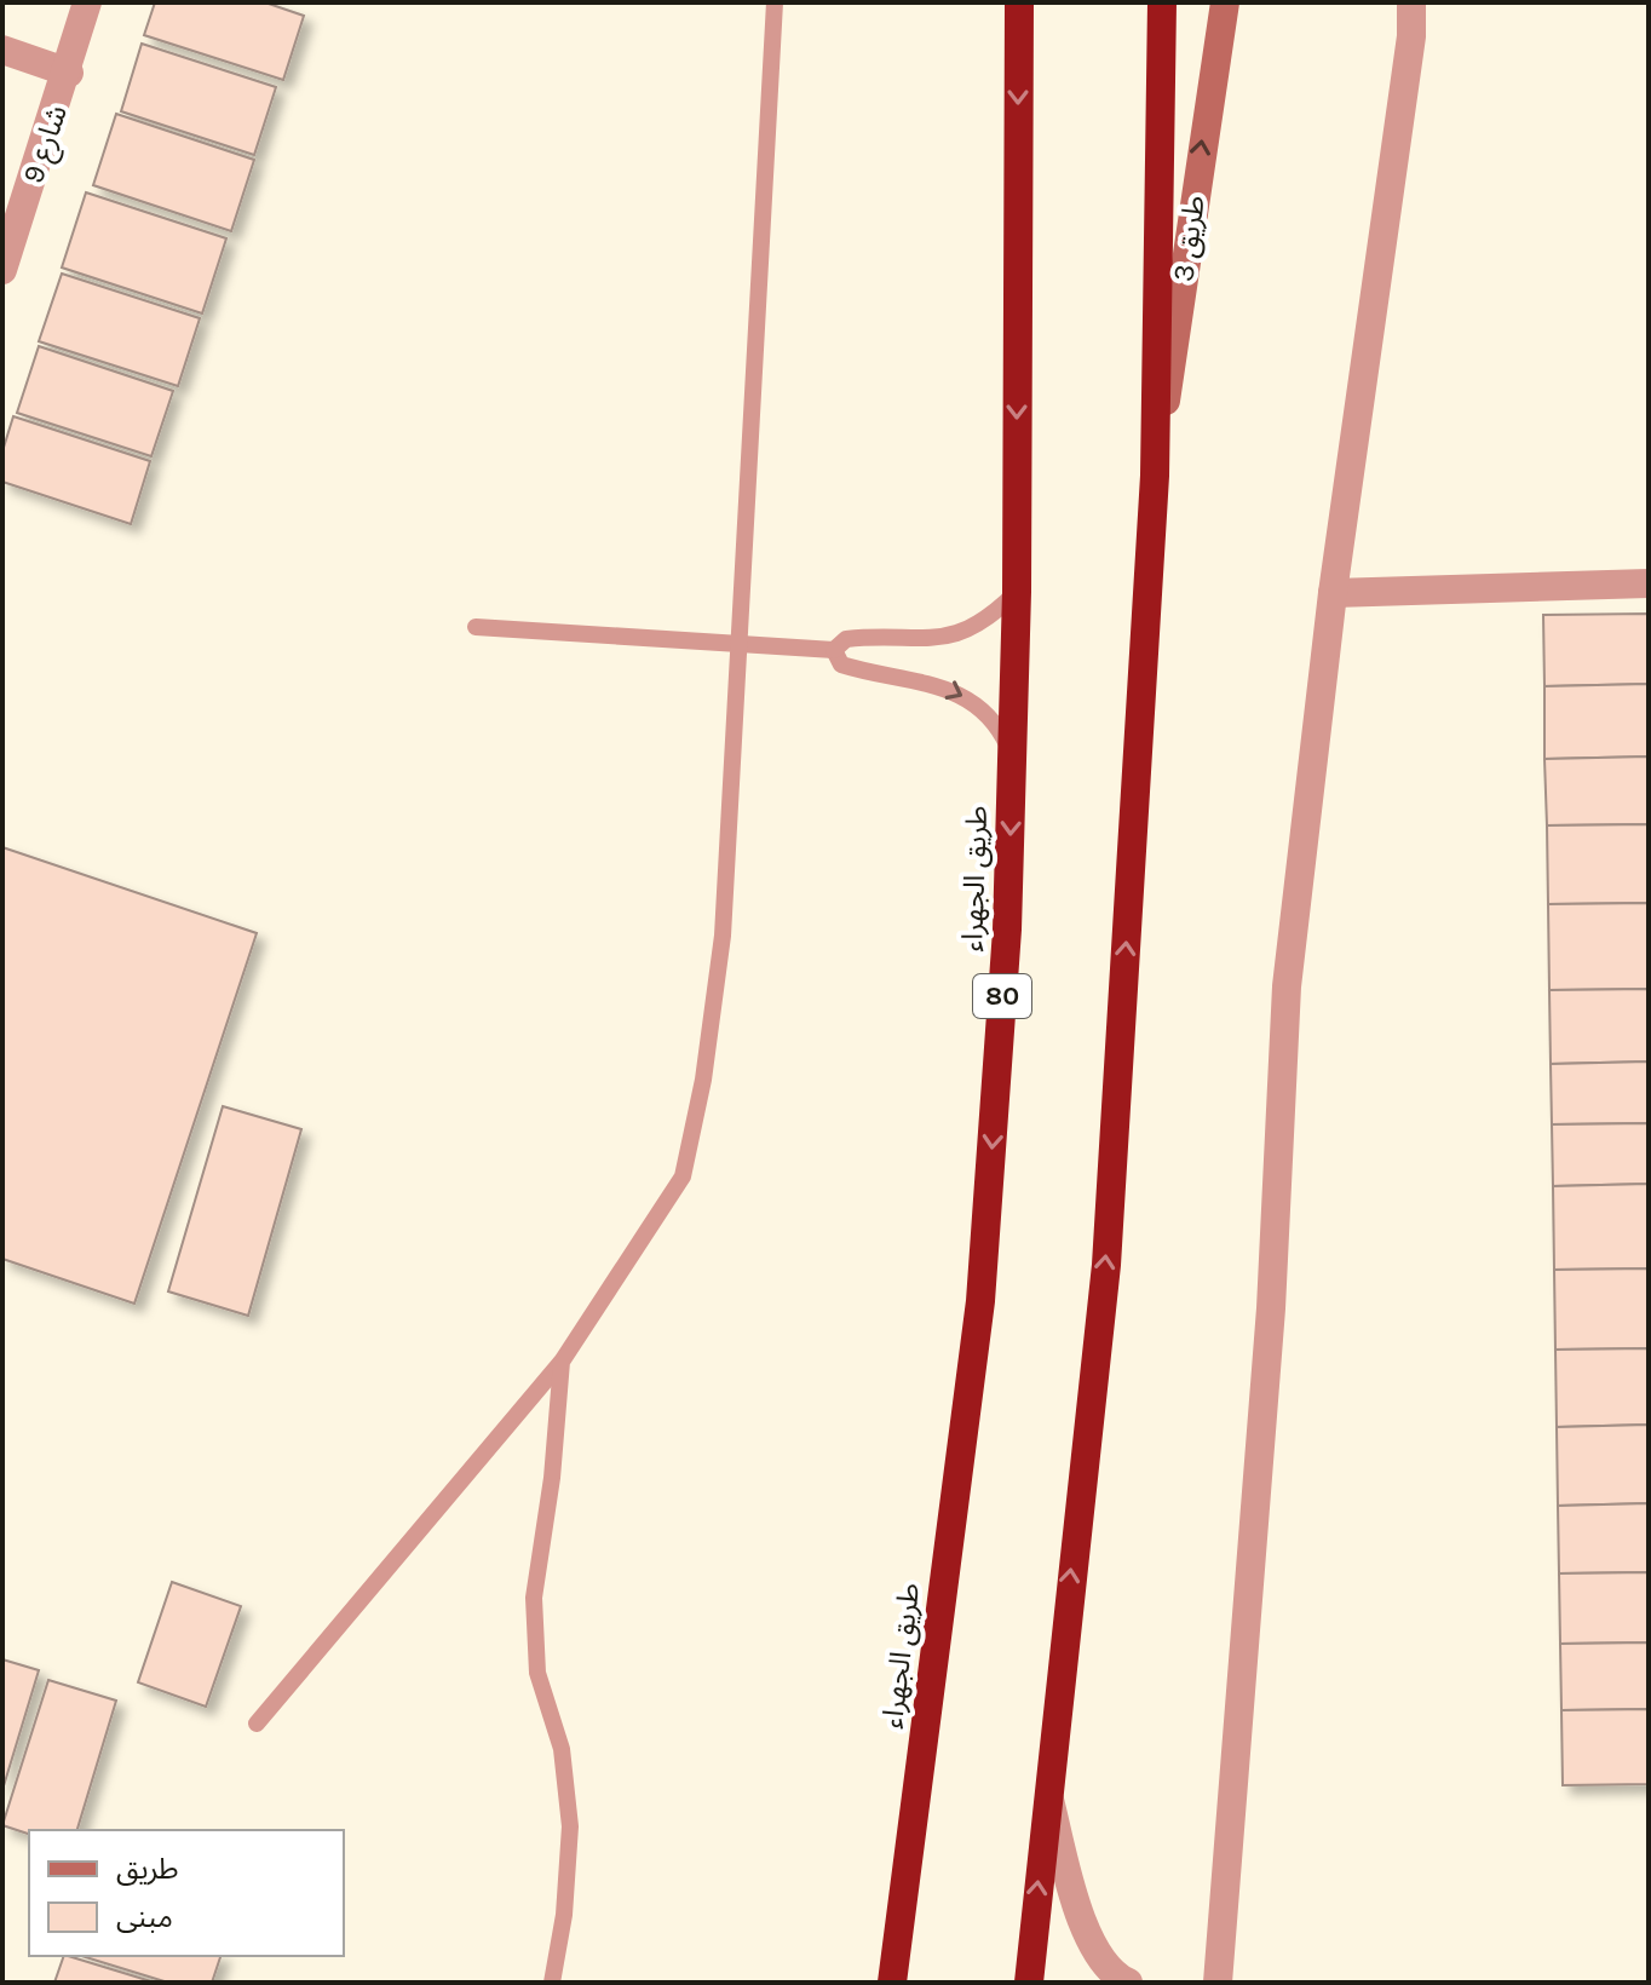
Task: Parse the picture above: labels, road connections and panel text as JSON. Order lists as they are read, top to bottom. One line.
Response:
{"streets":{"highway":["طريق الجهراء","80"],"street":["شارع 9","طريق 3"]},"legend":["طريق","مبنى"]}
